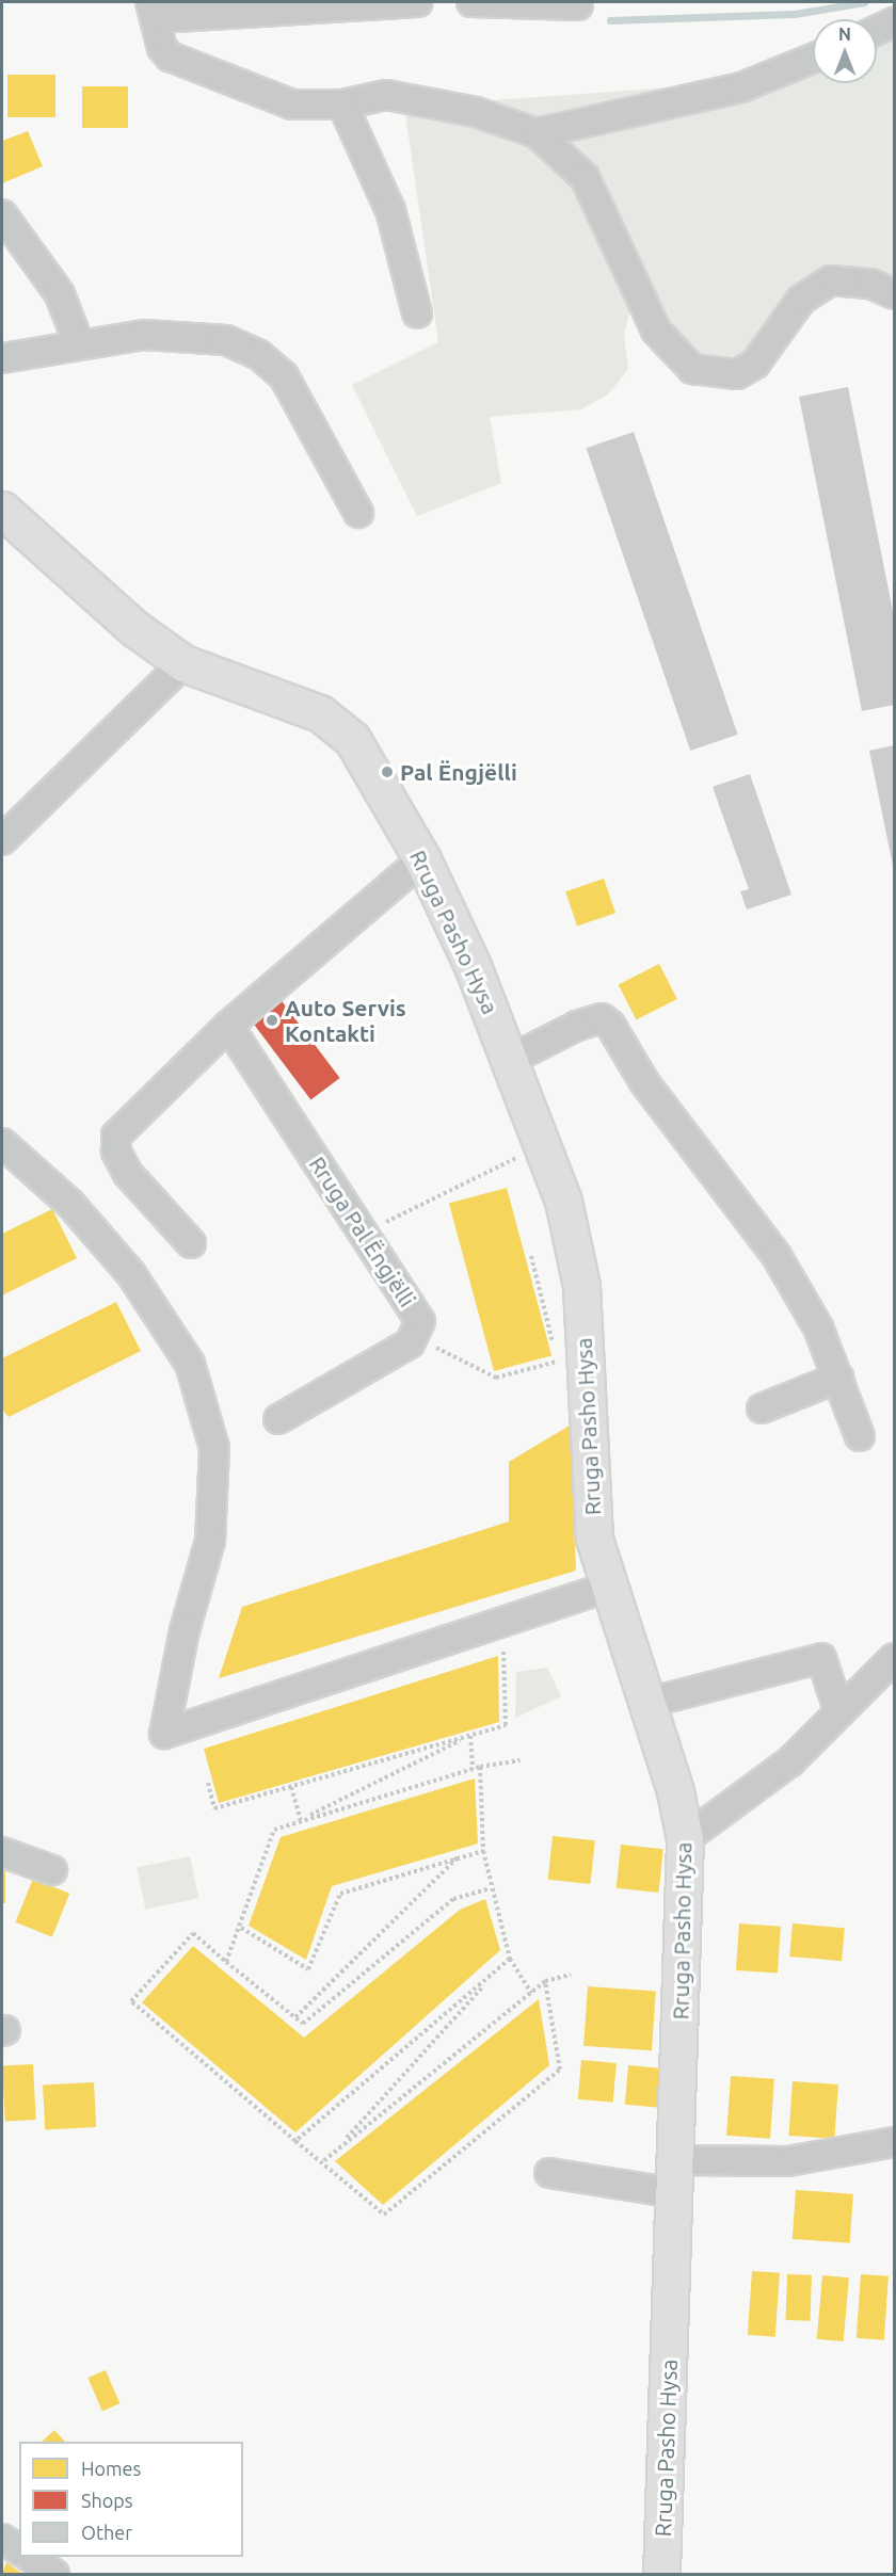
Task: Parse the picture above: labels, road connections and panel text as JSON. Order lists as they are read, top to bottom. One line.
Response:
{"streets":{"main road":["Rruga Pasho Hysa"],"street":["Rruga Pal Ëngjëlli"]},"places":["Pal Ëngjëlli","Auto Servis Kontakti"],"legend":["Homes","Shops","Other"],"north":"top"}
